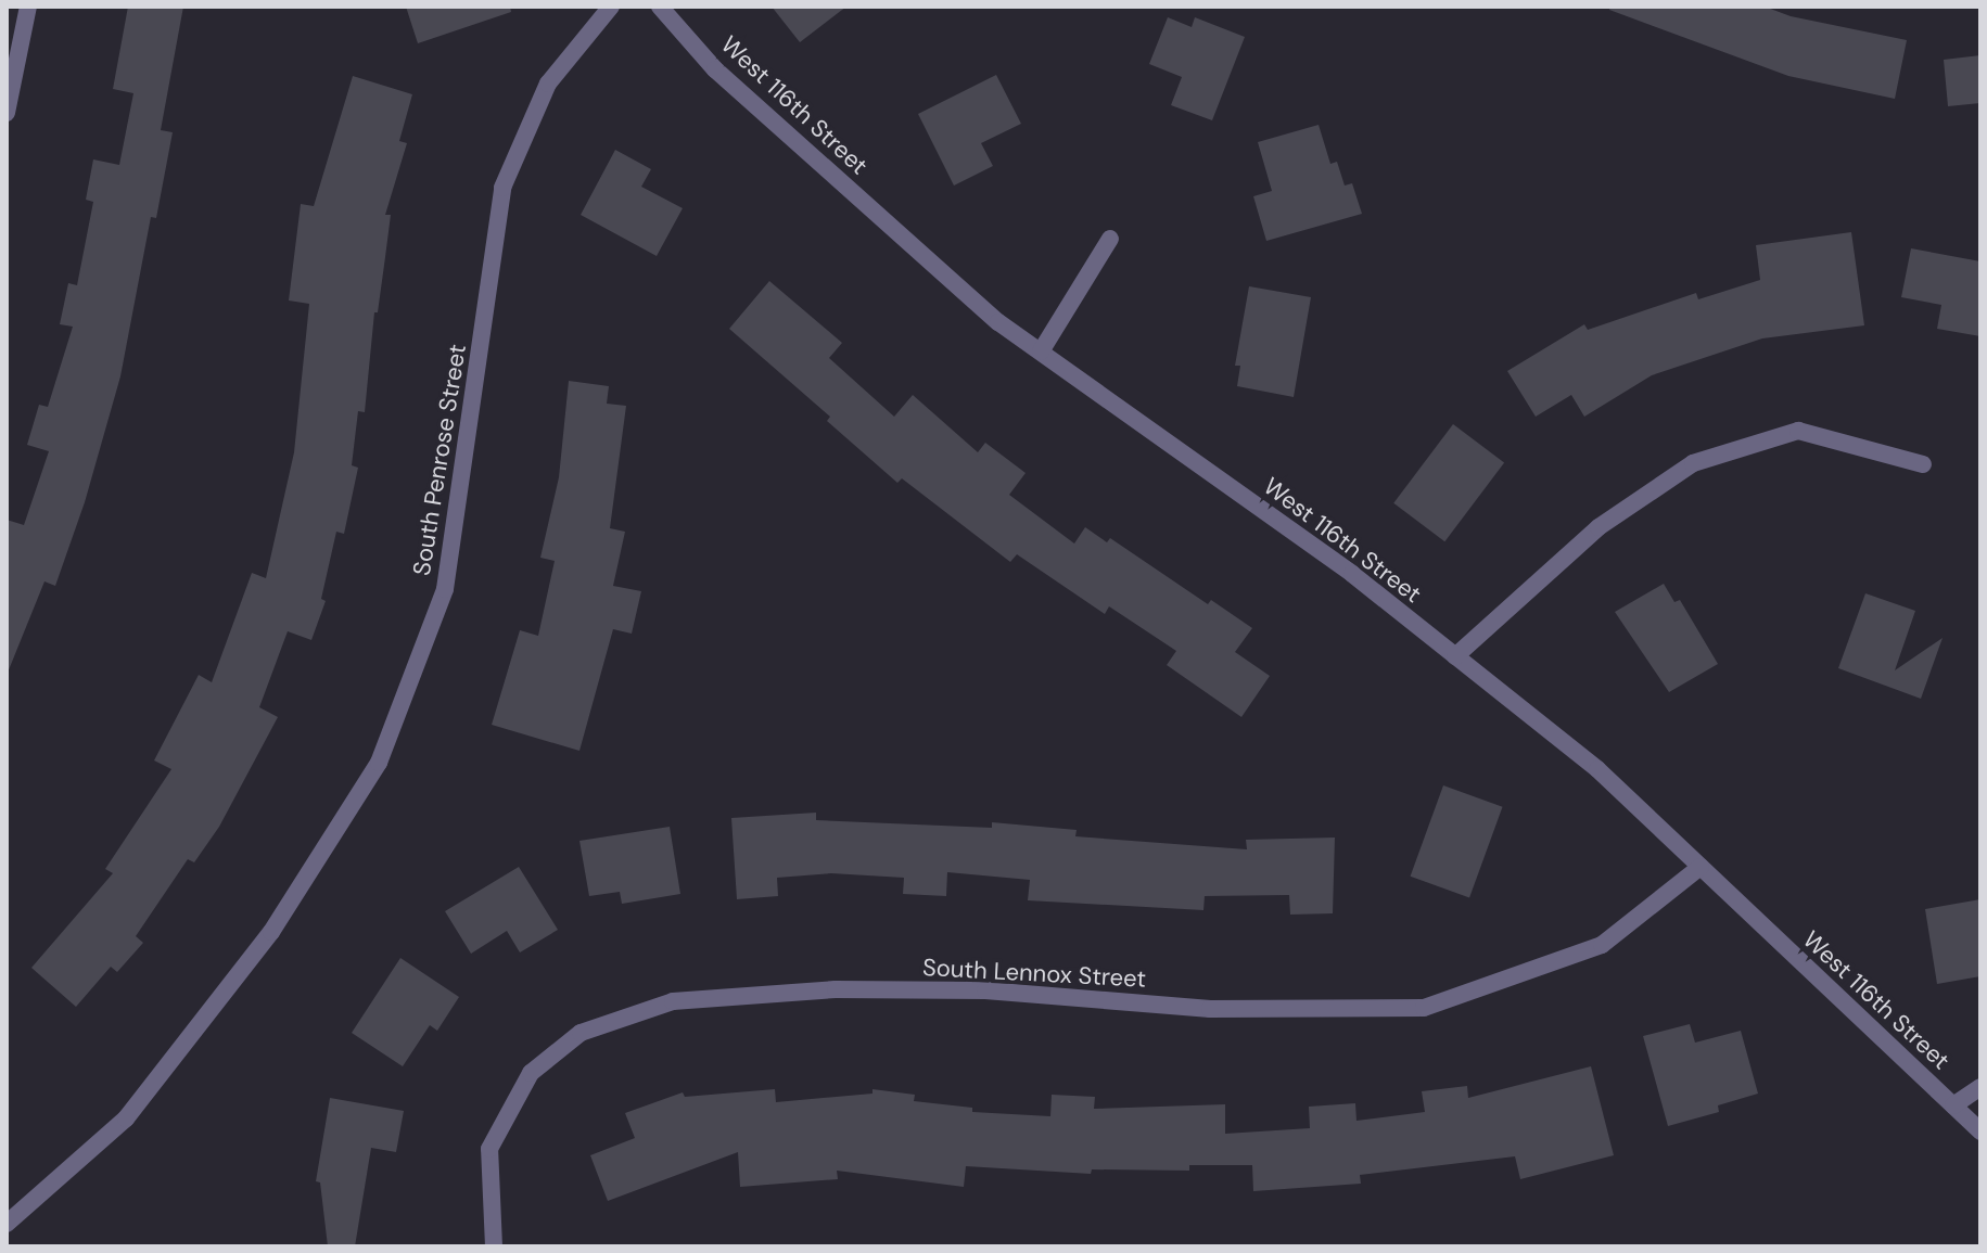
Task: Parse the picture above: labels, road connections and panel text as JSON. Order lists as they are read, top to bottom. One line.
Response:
{"streets":{"street":["West 116th Street","South Penrose Street","South Lennox Street"]},"crossings":[["West 116th Street","South Lennox Street"]]}
